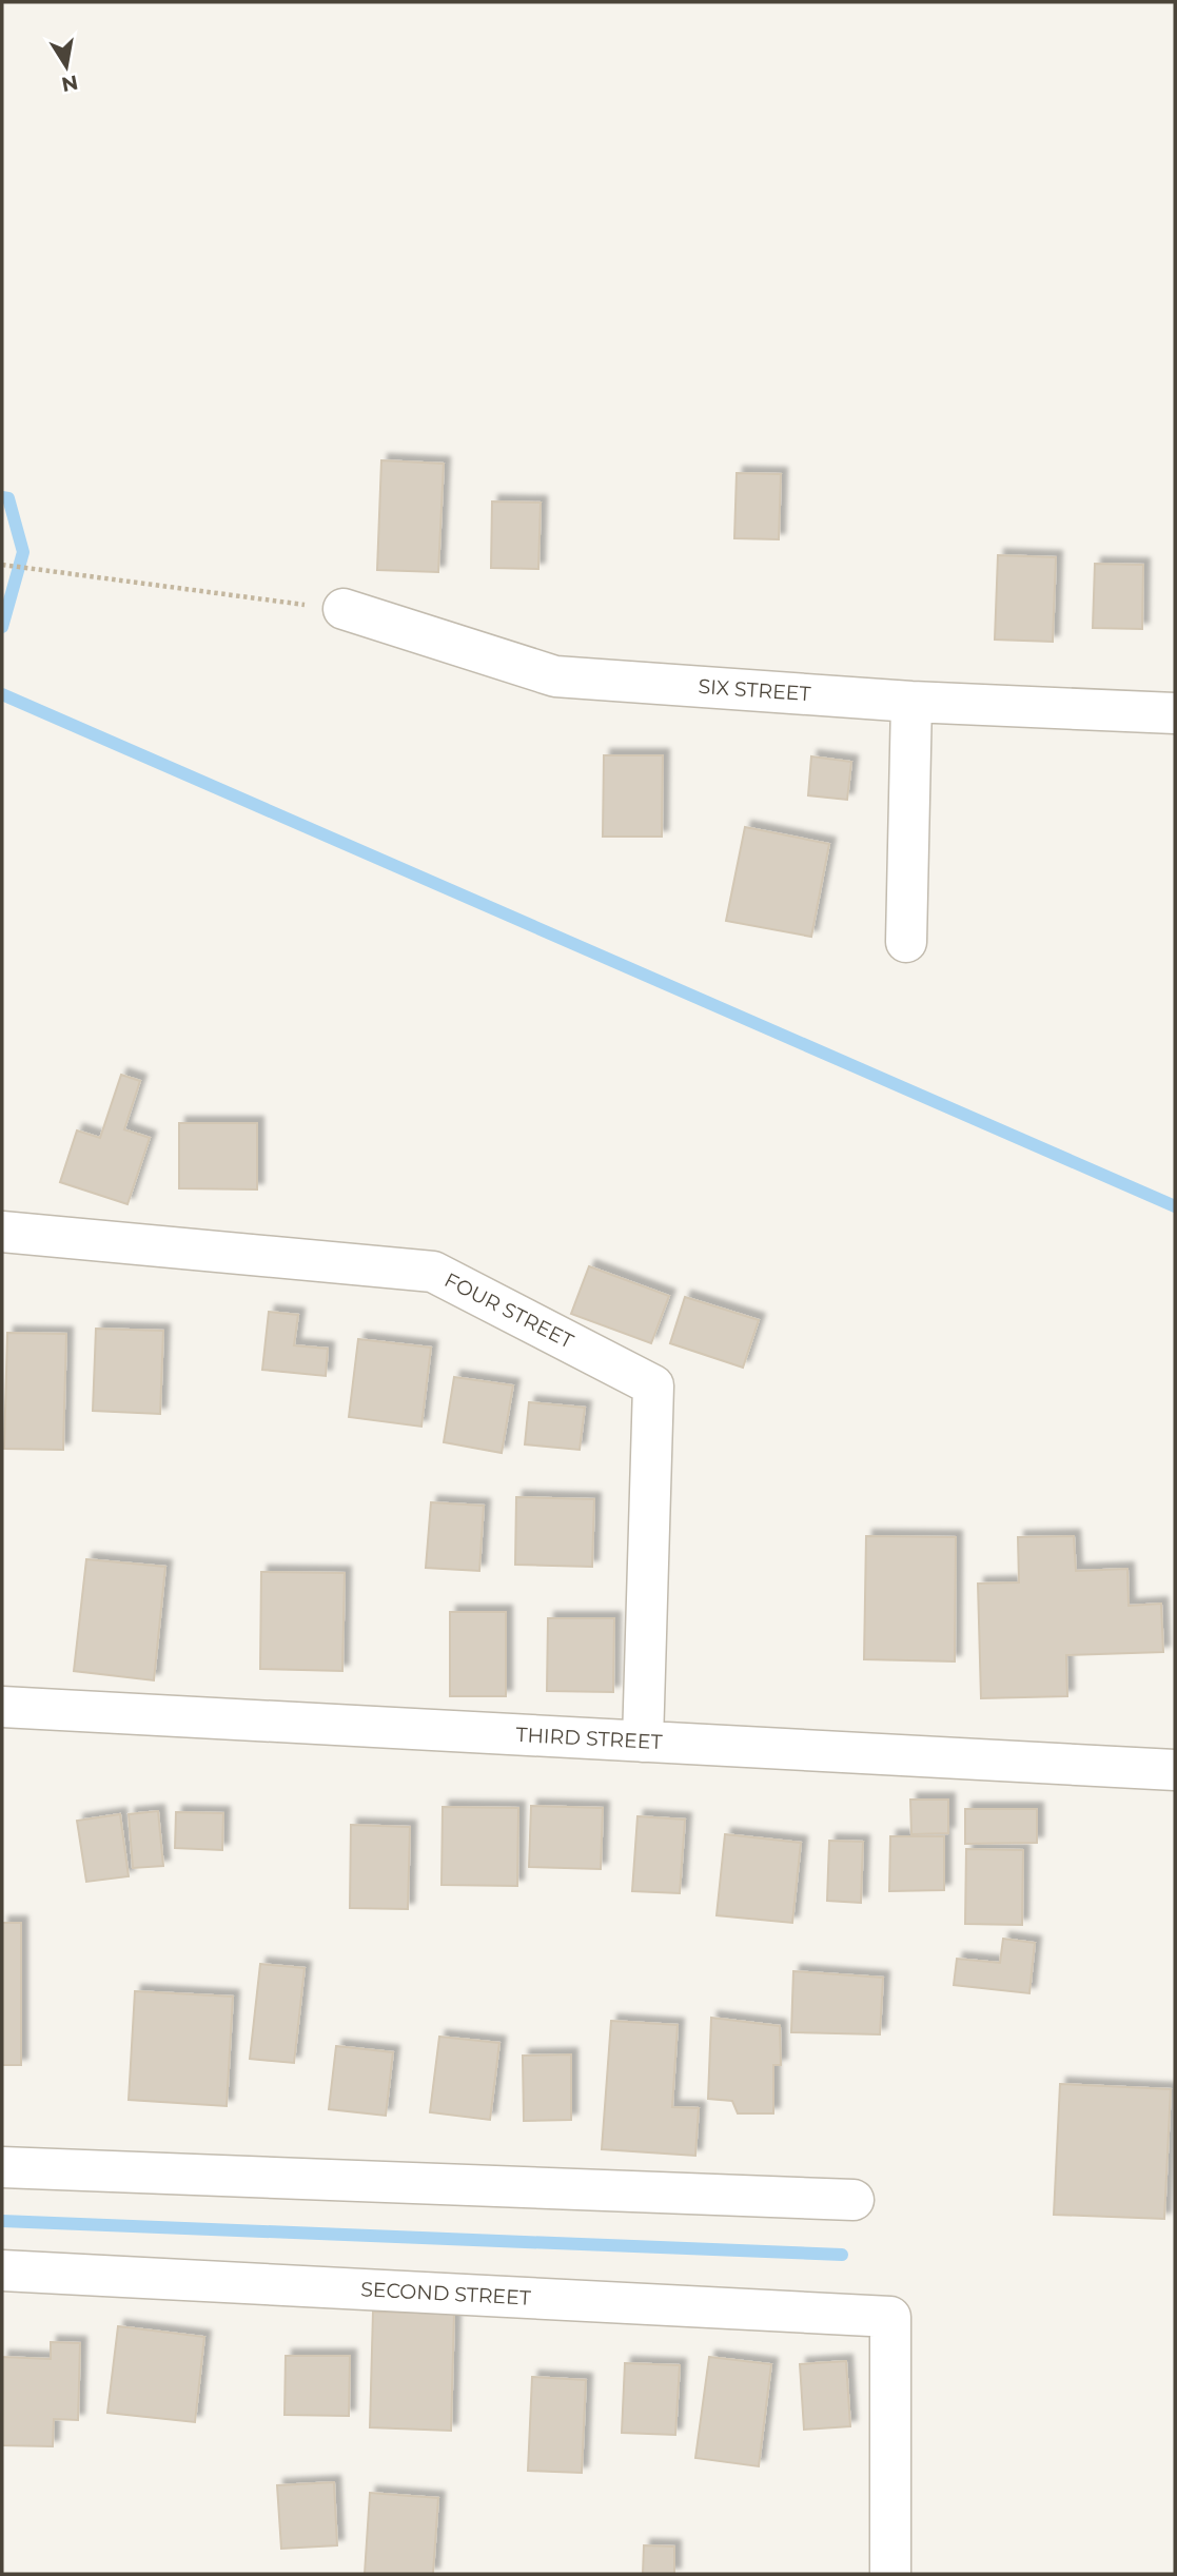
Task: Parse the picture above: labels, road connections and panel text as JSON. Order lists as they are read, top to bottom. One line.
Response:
{"streets":{"street":["SIX STREET","FOUR STREET","THIRD STREET","SECOND STREET"]},"crossings":[["FOUR STREET","THIRD STREET"]],"north":"bottom"}
